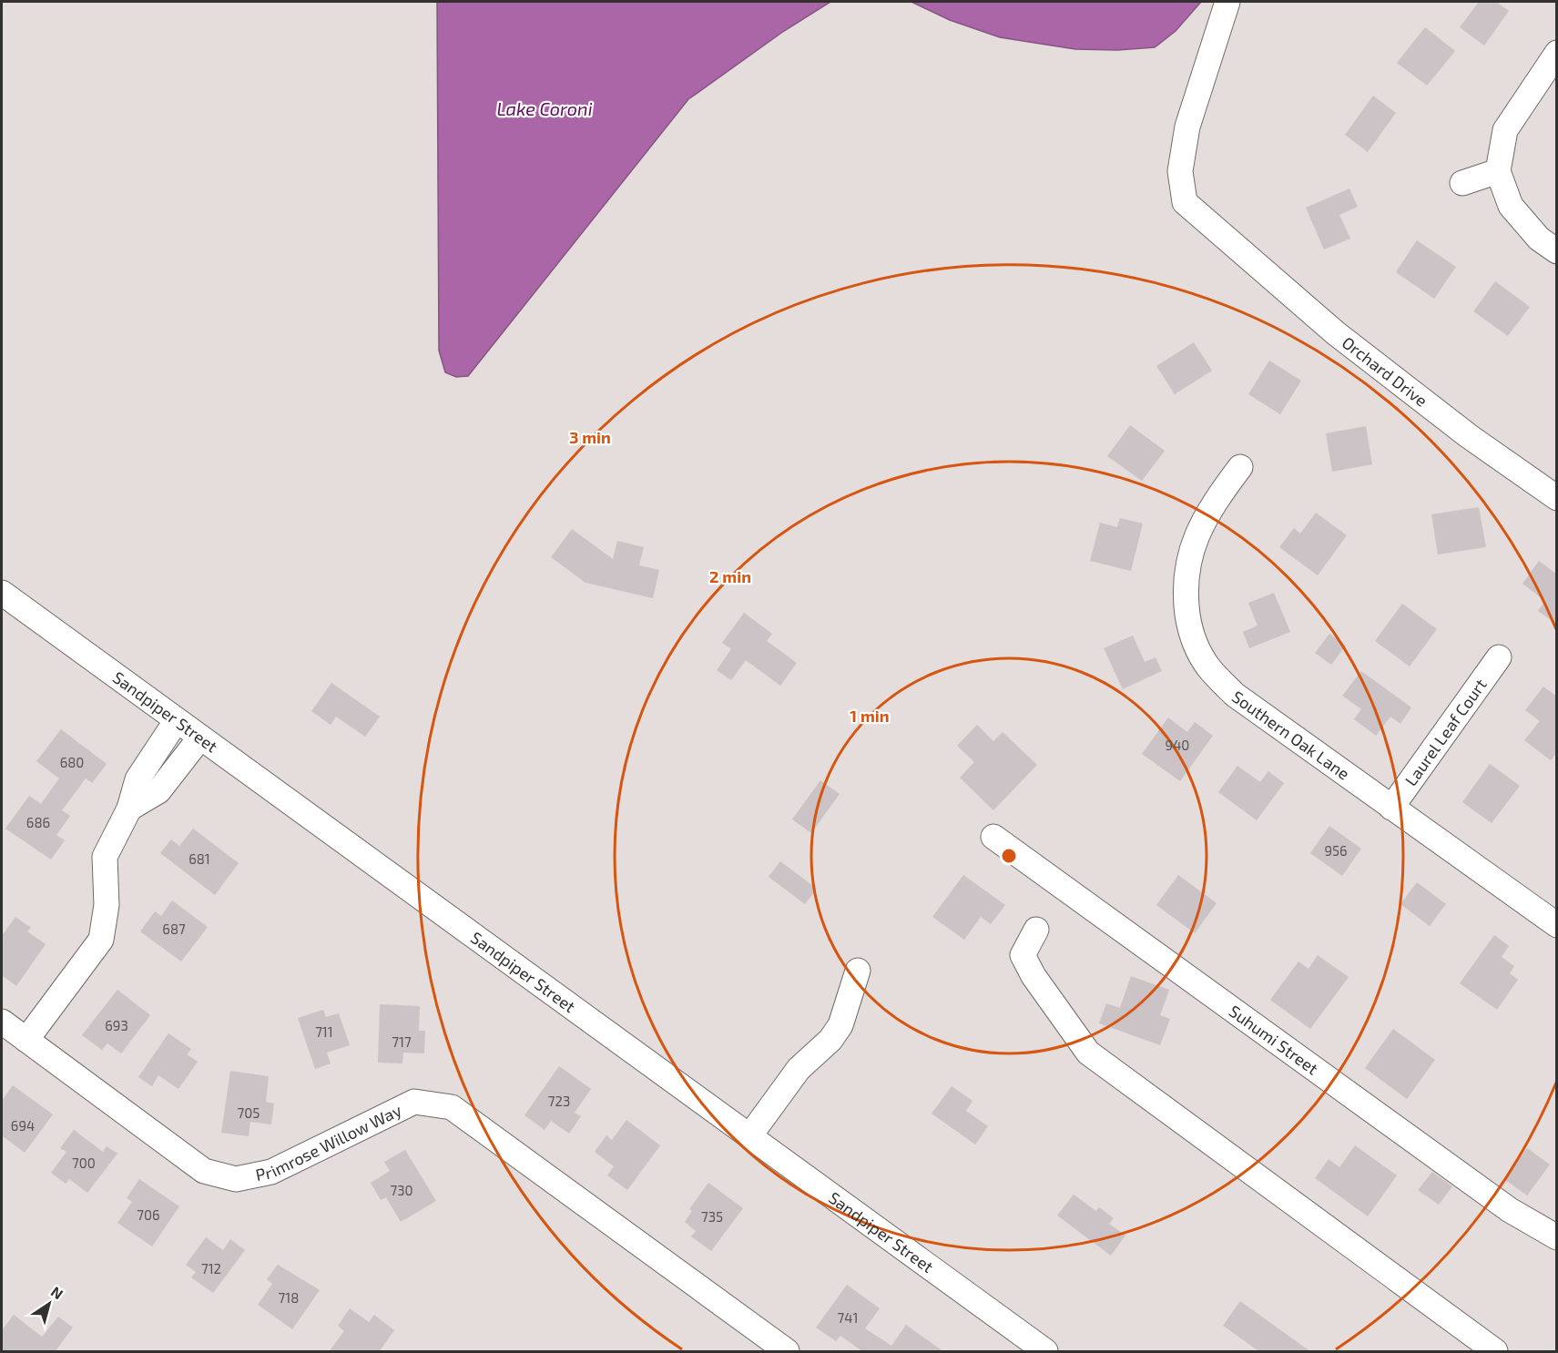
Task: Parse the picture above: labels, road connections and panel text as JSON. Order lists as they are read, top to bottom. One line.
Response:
{"streets":{"street":["Orchard Drive","Sandpiper Street","Laurel Leaf Court","Southern Oak Lane","Suhumi Street","Primrose Willow Way"]},"crossings":[["Laurel Leaf Court","Southern Oak Lane"]],"water":["Lake Coroni"],"house_numbers":["940","680","686","956","681","687","693","711","717","723","705","694","700","730","706","735","712","718","741"],"north":"top right","rings":["3 min","2 min","1 min"]}
